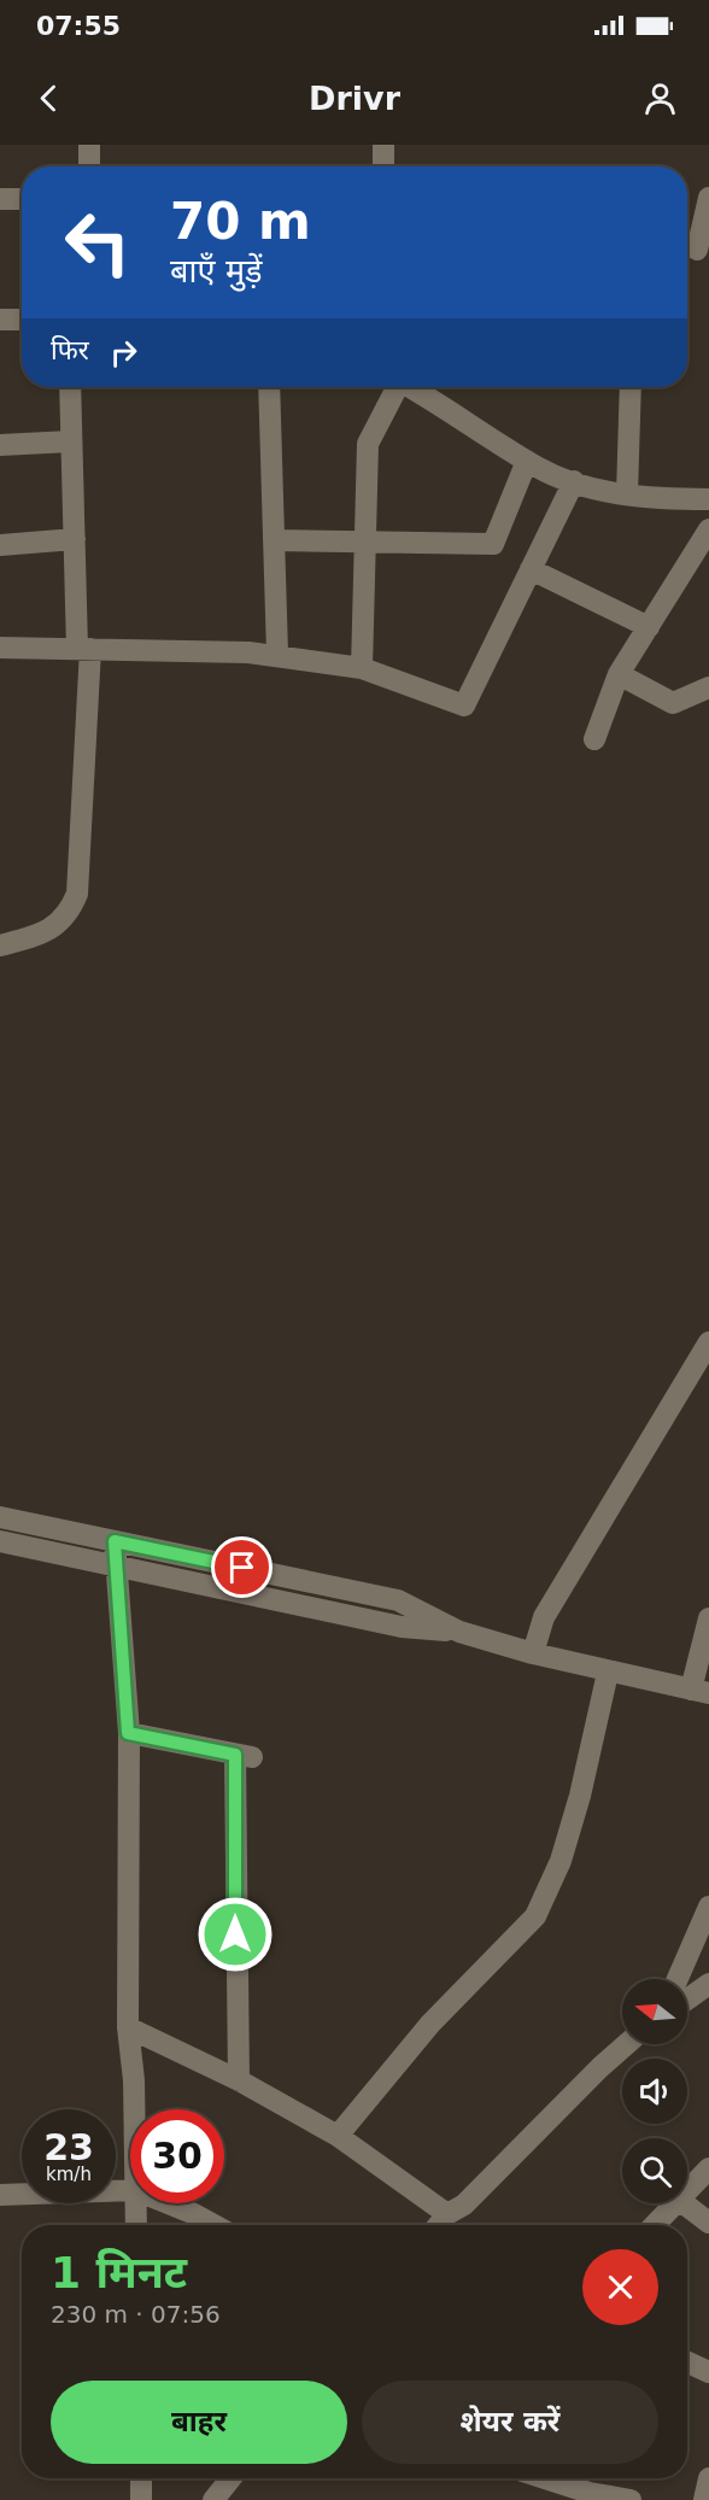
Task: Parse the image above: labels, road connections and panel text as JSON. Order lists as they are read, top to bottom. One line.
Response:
{"north":"left","page":{"status":"07:55","header":"Drivr","turn":["70 m","बाएँ मुड़ें"],"then":"फिर","speed":"23 km/h","limit":"30","heading":["1 मिनट","230 m · 07:56"],"buttons":["बाहर","शेयर करें"]}}
